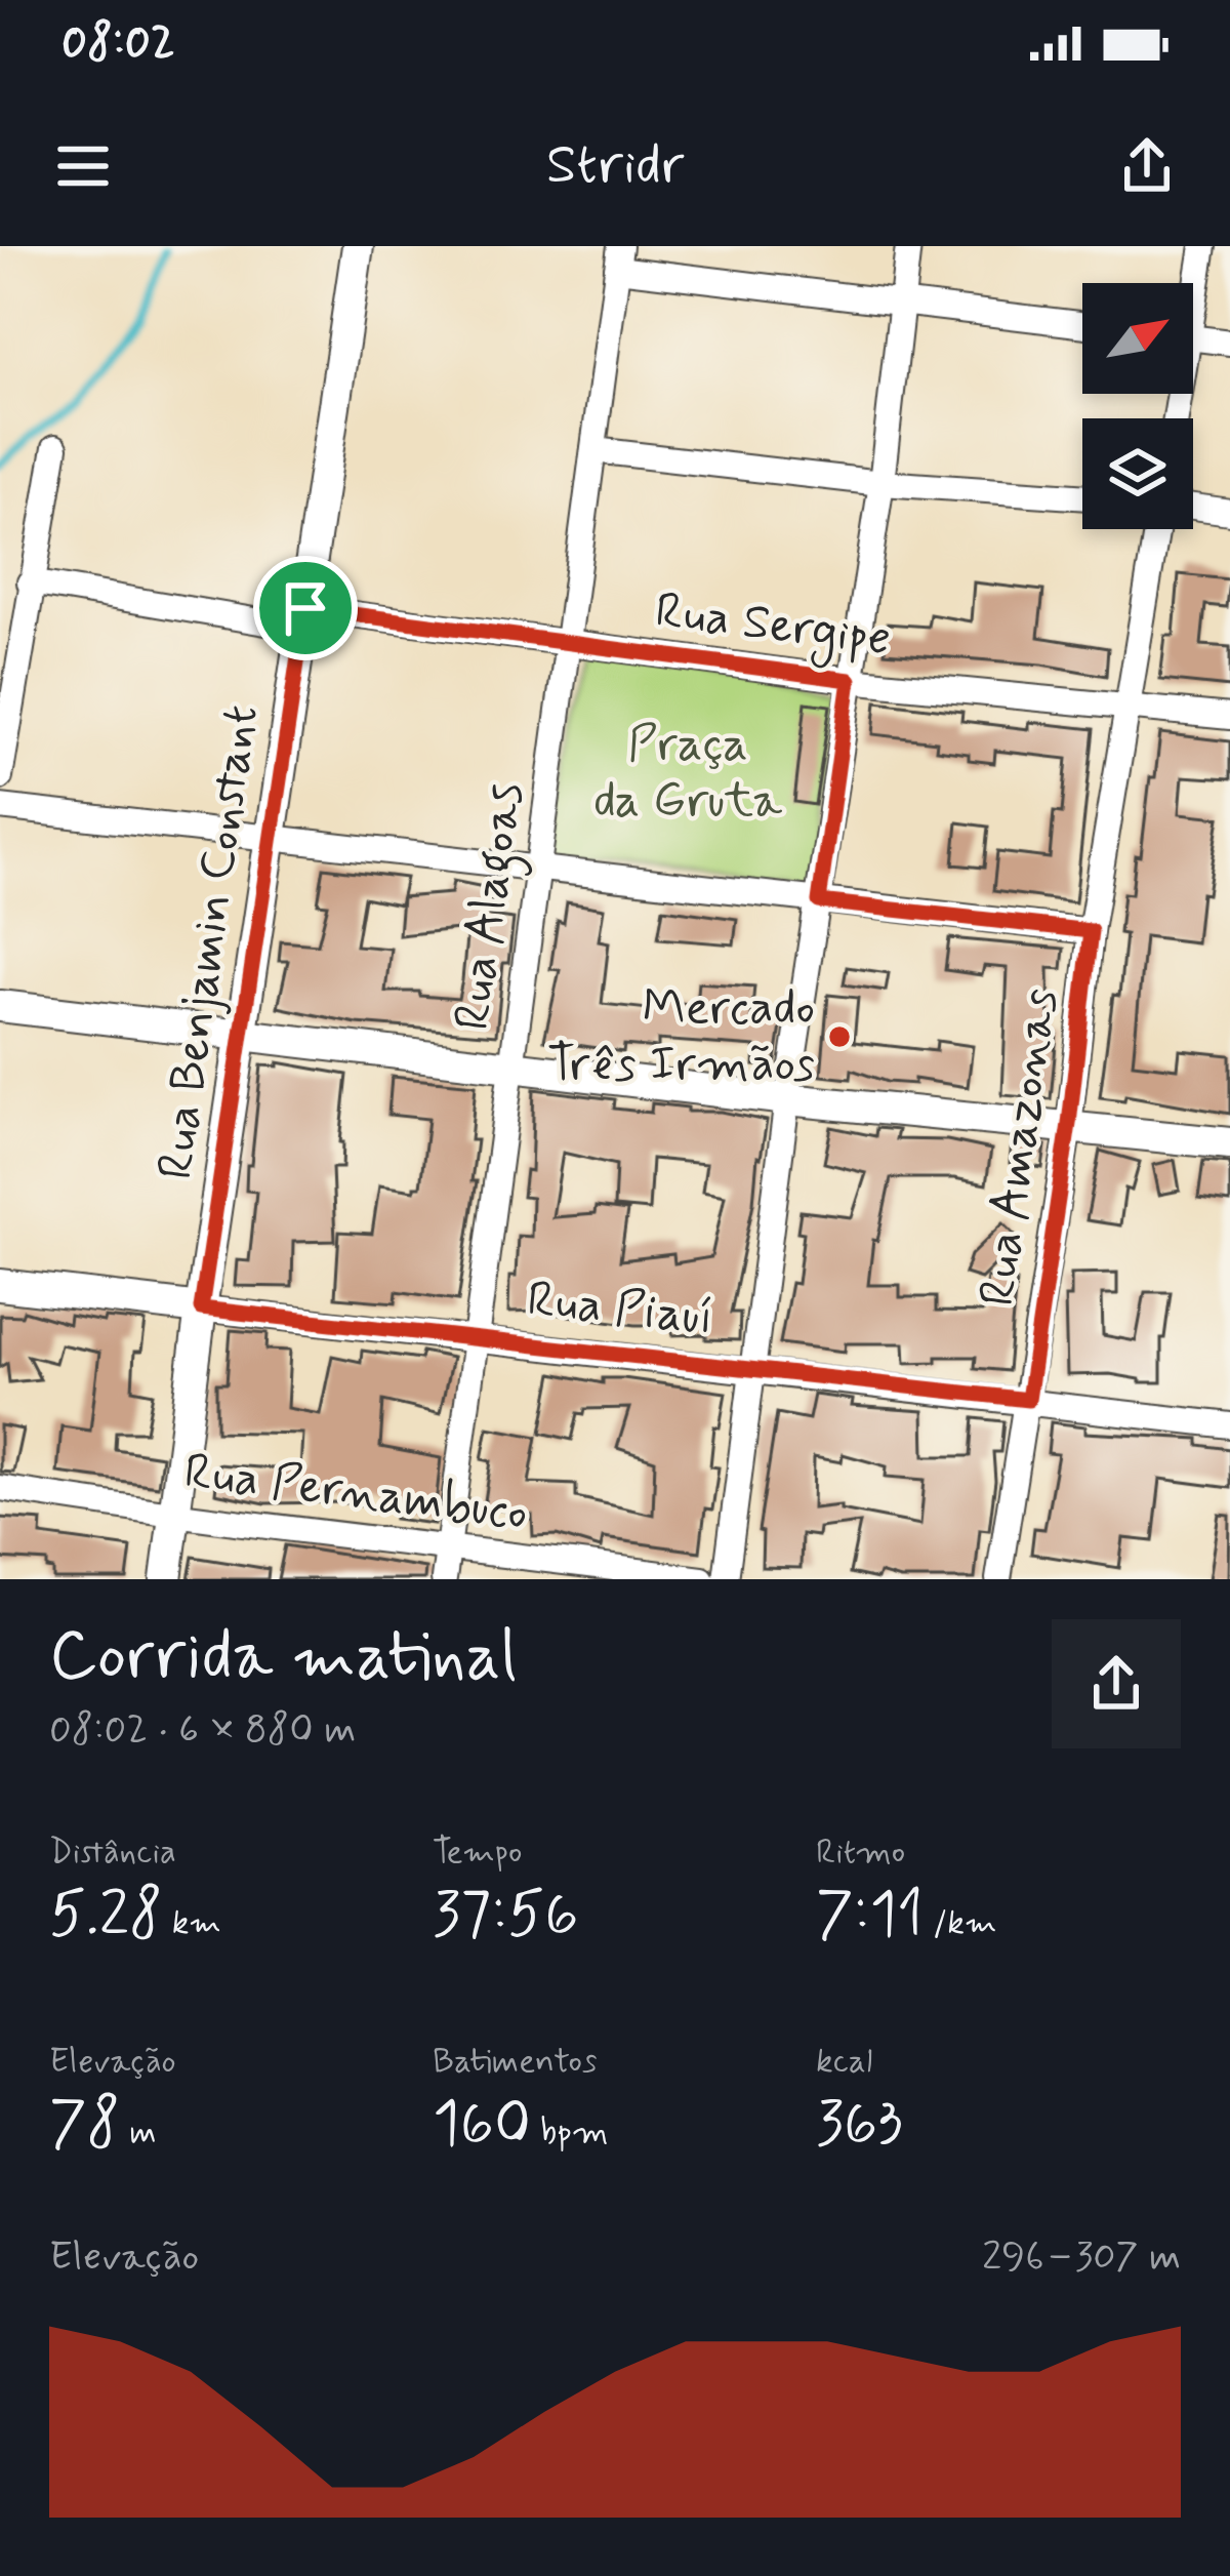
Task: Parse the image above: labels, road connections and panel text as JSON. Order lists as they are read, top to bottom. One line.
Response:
{"streets":{"street":["Rua Sergipe","Rua Alagoas","Rua Benjamin Constant","Rua Amazonas","Rua Piauí","Rua Pernambuco"]},"crossings":[["Rua Sergipe","Rua Alagoas"],["Rua Sergipe","Rua Benjamin Constant"],["Rua Sergipe","Rua Amazonas"],["Rua Alagoas","Rua Piauí"],["Rua Alagoas","Rua Pernambuco"],["Rua Benjamin Constant","Rua Piauí"],["Rua Benjamin Constant","Rua Pernambuco"],["Rua Amazonas","Rua Piauí"]],"parks":["Praça da Gruta"],"places":["Mercado Três Irmãos"],"north":"top right","page":{"status":"08:02","header":"Stridr","heading":["Corrida matinal","08:02 · 6 × 880 m"],"stats":[["Distância","5.28 km"],["Tempo","37:56"],["Ritmo","7:11 /km"],["Elevação","78 m"],["Batimentos","160 bpm"],["kcal","363"]],"chart":["Elevação","296–307 m"]}}
